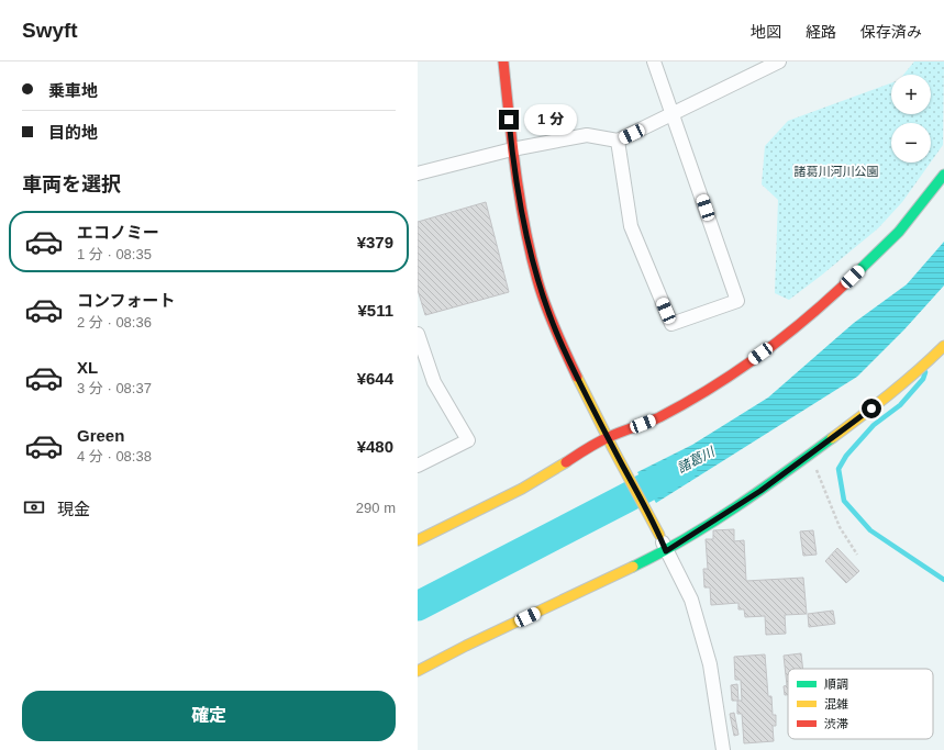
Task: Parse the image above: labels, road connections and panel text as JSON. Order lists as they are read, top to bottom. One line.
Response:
{"water":["諸葛川"],"parks":["諸葛川河川公園"],"legend":["順調","混雑","渋滞"],"page":{"header":"Swyft","nav":["地図","経路","保存済み"],"banner":["乗車地","目的地"],"map_buttons":["+","−"],"bubble":"1 分","heading":"車両を選択","list":[{"name":"エコノミー","note":"1 分 · 08:35","value":"¥379"},{"name":"コンフォート","note":"2 分 · 08:36","value":"¥511"},{"name":"XL","note":"3 分 · 08:37","value":"¥644"},{"name":"Green","note":"4 分 · 08:38","value":"¥480"}],"pay":["現金","290 m"],"buttons":"確定"}}
